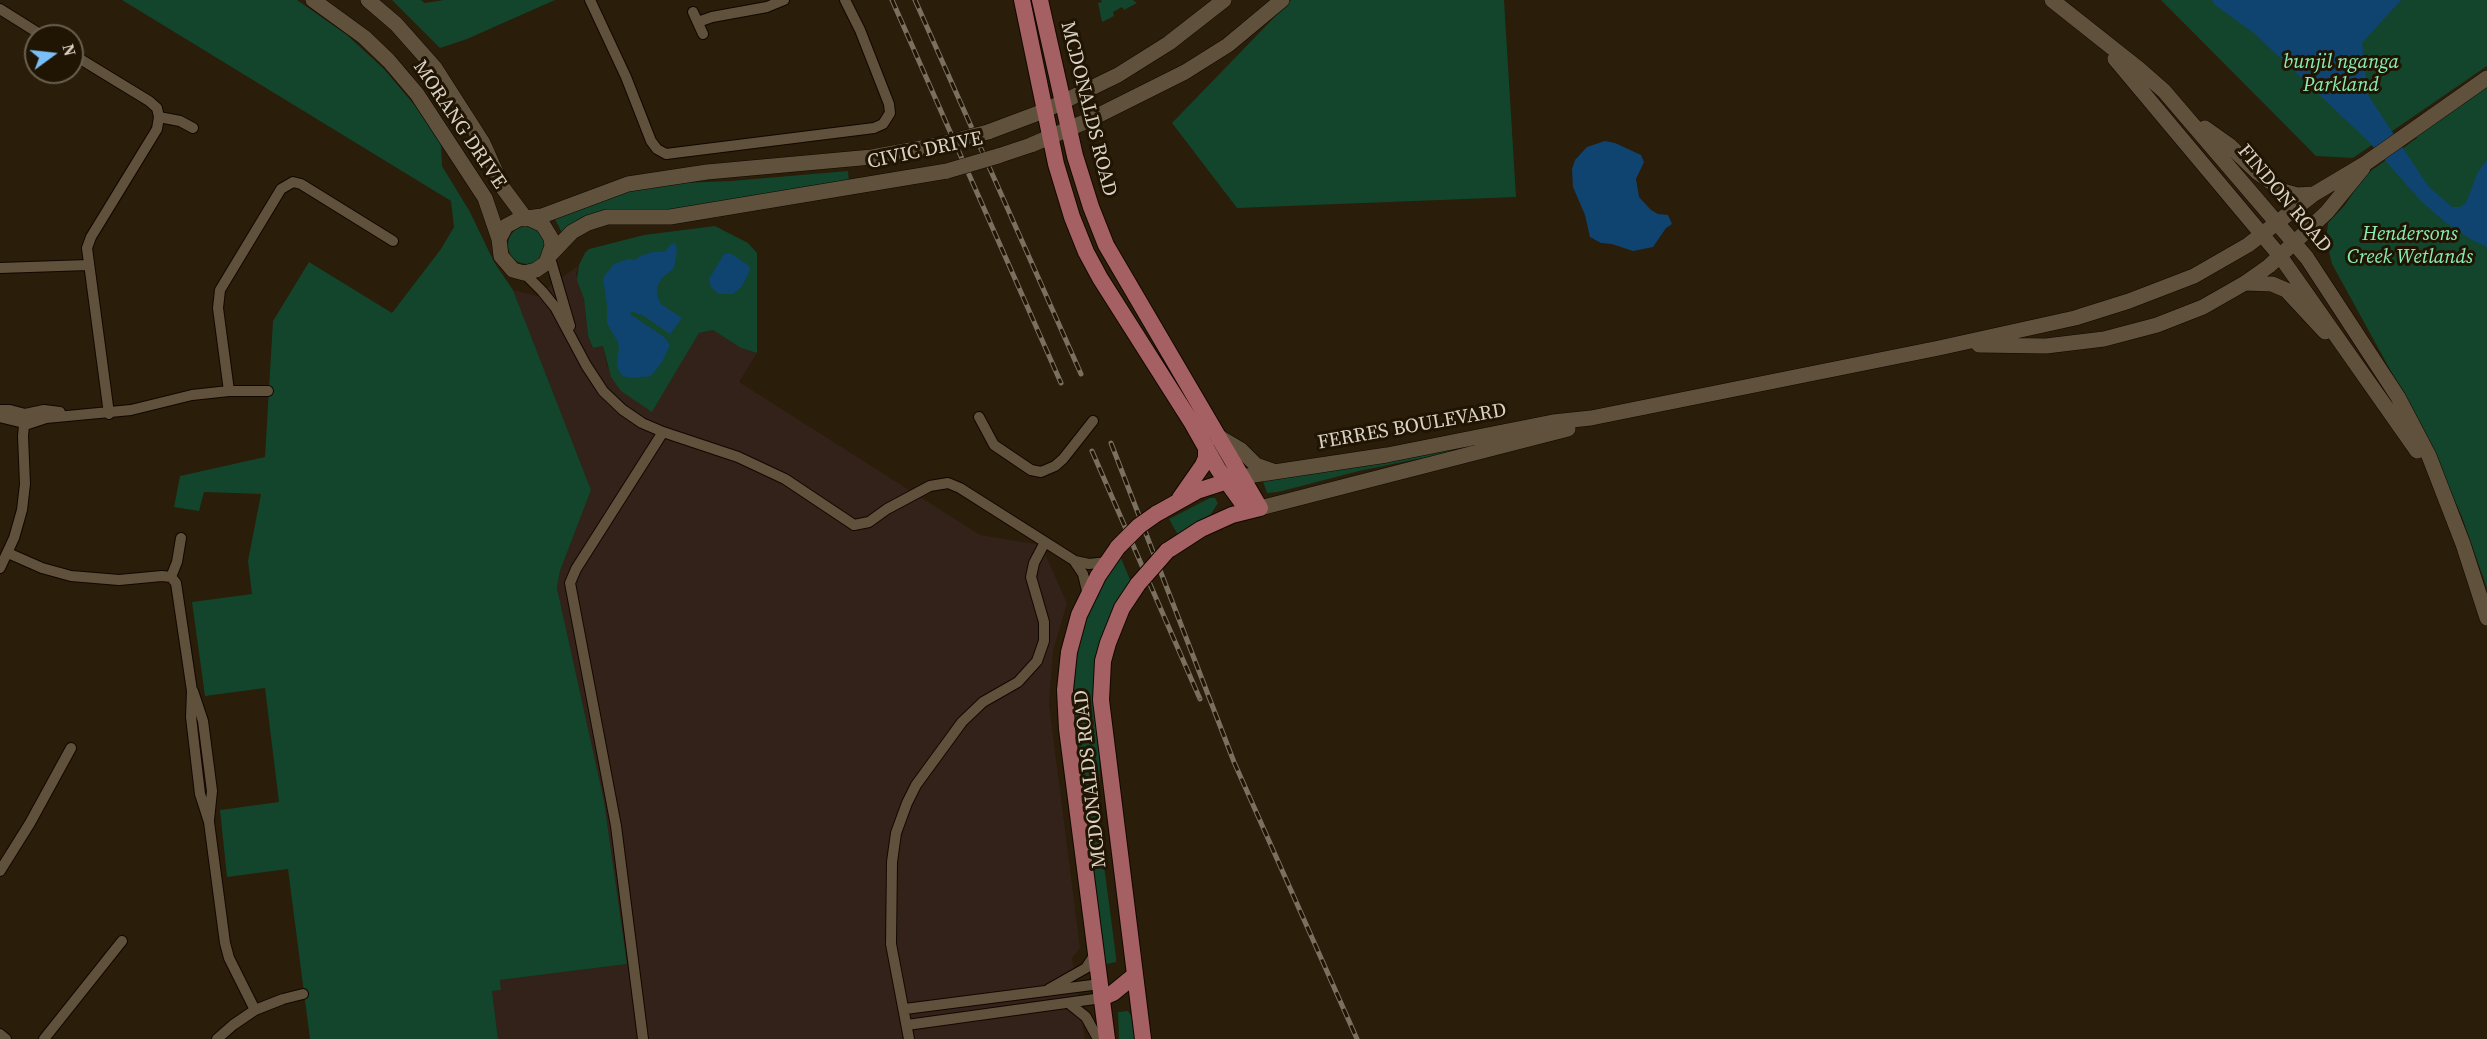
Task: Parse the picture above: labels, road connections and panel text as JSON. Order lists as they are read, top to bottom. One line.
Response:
{"streets":{"main road":["MCDONALDS ROAD"],"street":["MORANG DRIVE","CIVIC DRIVE","FINDON ROAD","FERRES BOULEVARD"]},"crossings":[["MCDONALDS ROAD","CIVIC DRIVE"],["MCDONALDS ROAD","FERRES BOULEVARD"],["MORANG DRIVE","CIVIC DRIVE"],["FINDON ROAD","FERRES BOULEVARD"]],"parks":["bunjil nganga Parkland","Hendersons Creek Wetlands"],"north":"right"}
